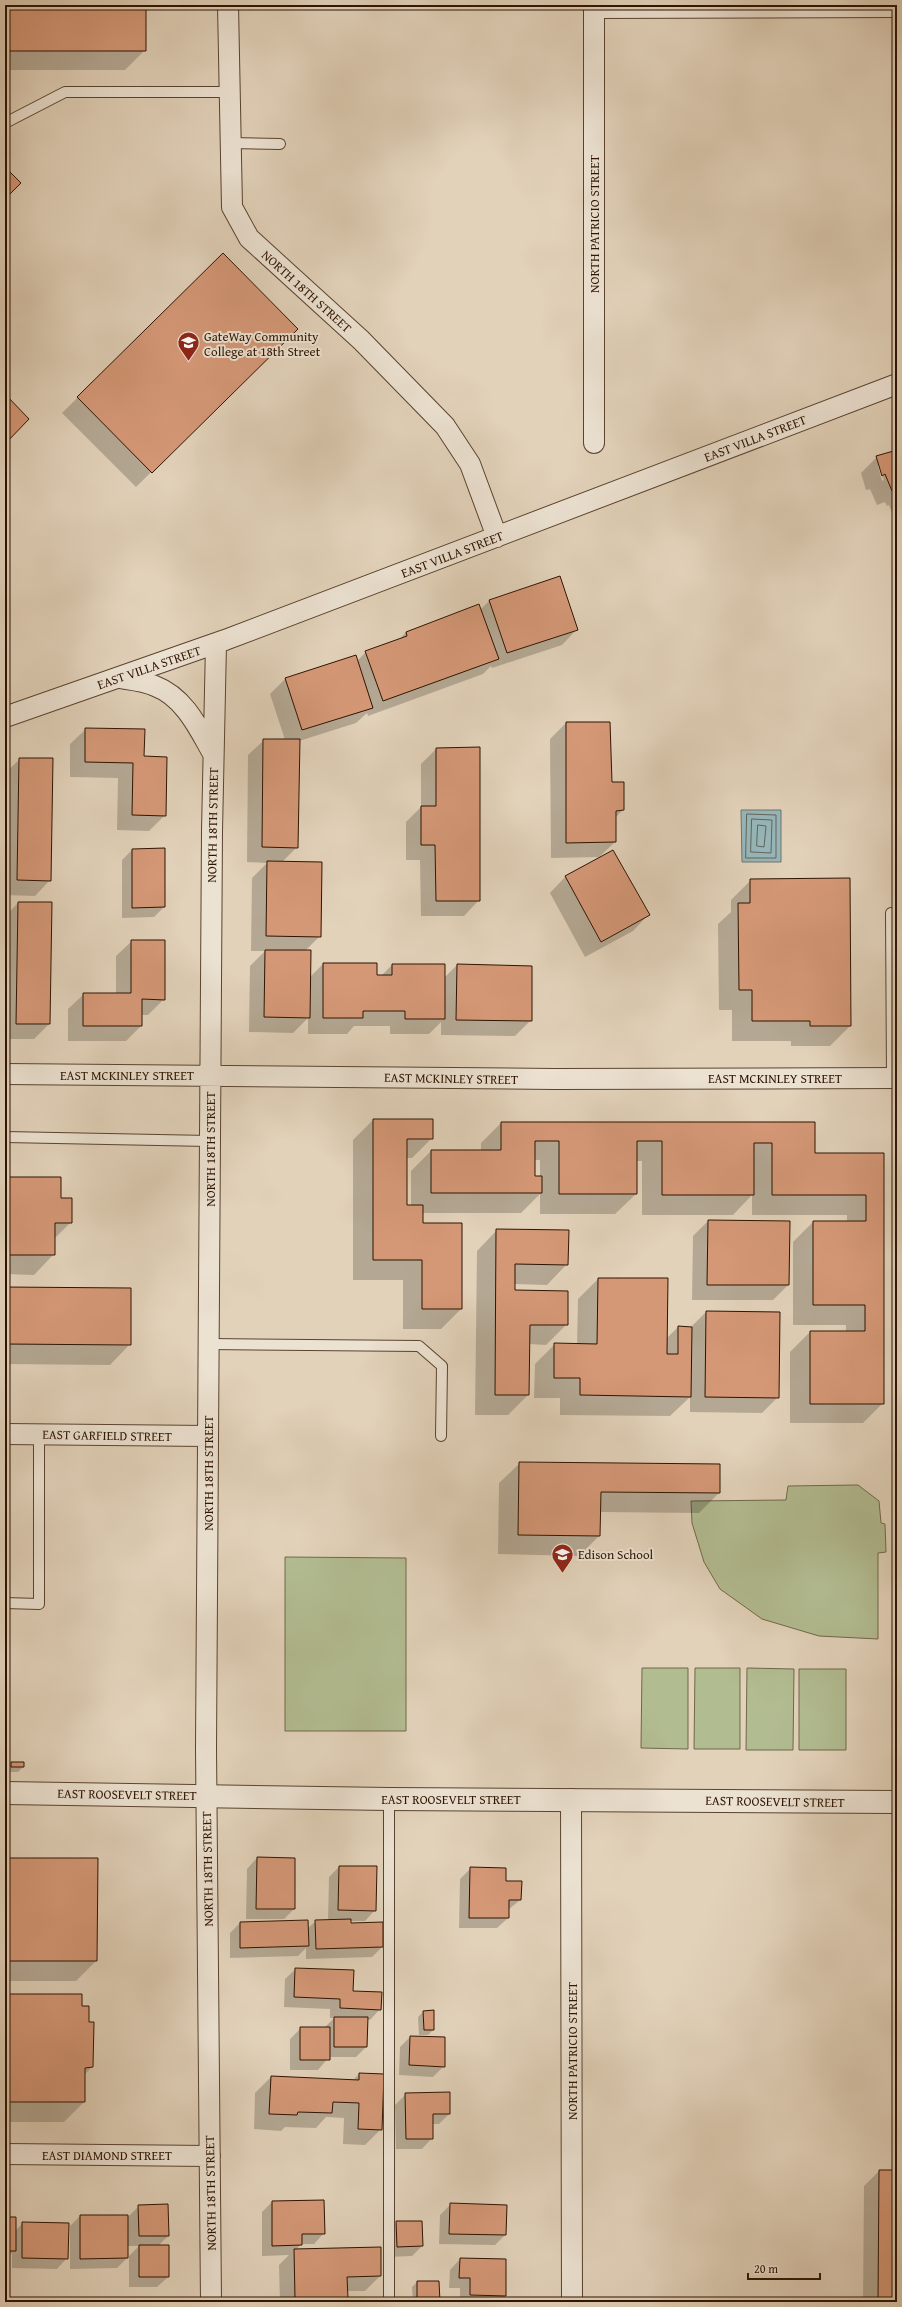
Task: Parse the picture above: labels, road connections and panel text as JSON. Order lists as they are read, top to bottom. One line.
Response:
{"streets":{"street":["NORTH PATRICIO STREET","NORTH 18TH STREET","EAST VILLA STREET","EAST MCKINLEY STREET","EAST GARFIELD STREET","EAST ROOSEVELT STREET","EAST DIAMOND STREET"]},"crossings":[["NORTH PATRICIO STREET","EAST ROOSEVELT STREET"],["NORTH 18TH STREET","EAST VILLA STREET"],["NORTH 18TH STREET","EAST MCKINLEY STREET"],["NORTH 18TH STREET","EAST GARFIELD STREET"],["NORTH 18TH STREET","EAST ROOSEVELT STREET"],["NORTH 18TH STREET","EAST DIAMOND STREET"]],"places":{"school or university":["GateWay Community College at 18th Street","Edison School"]},"scale_bar":"20 m"}
